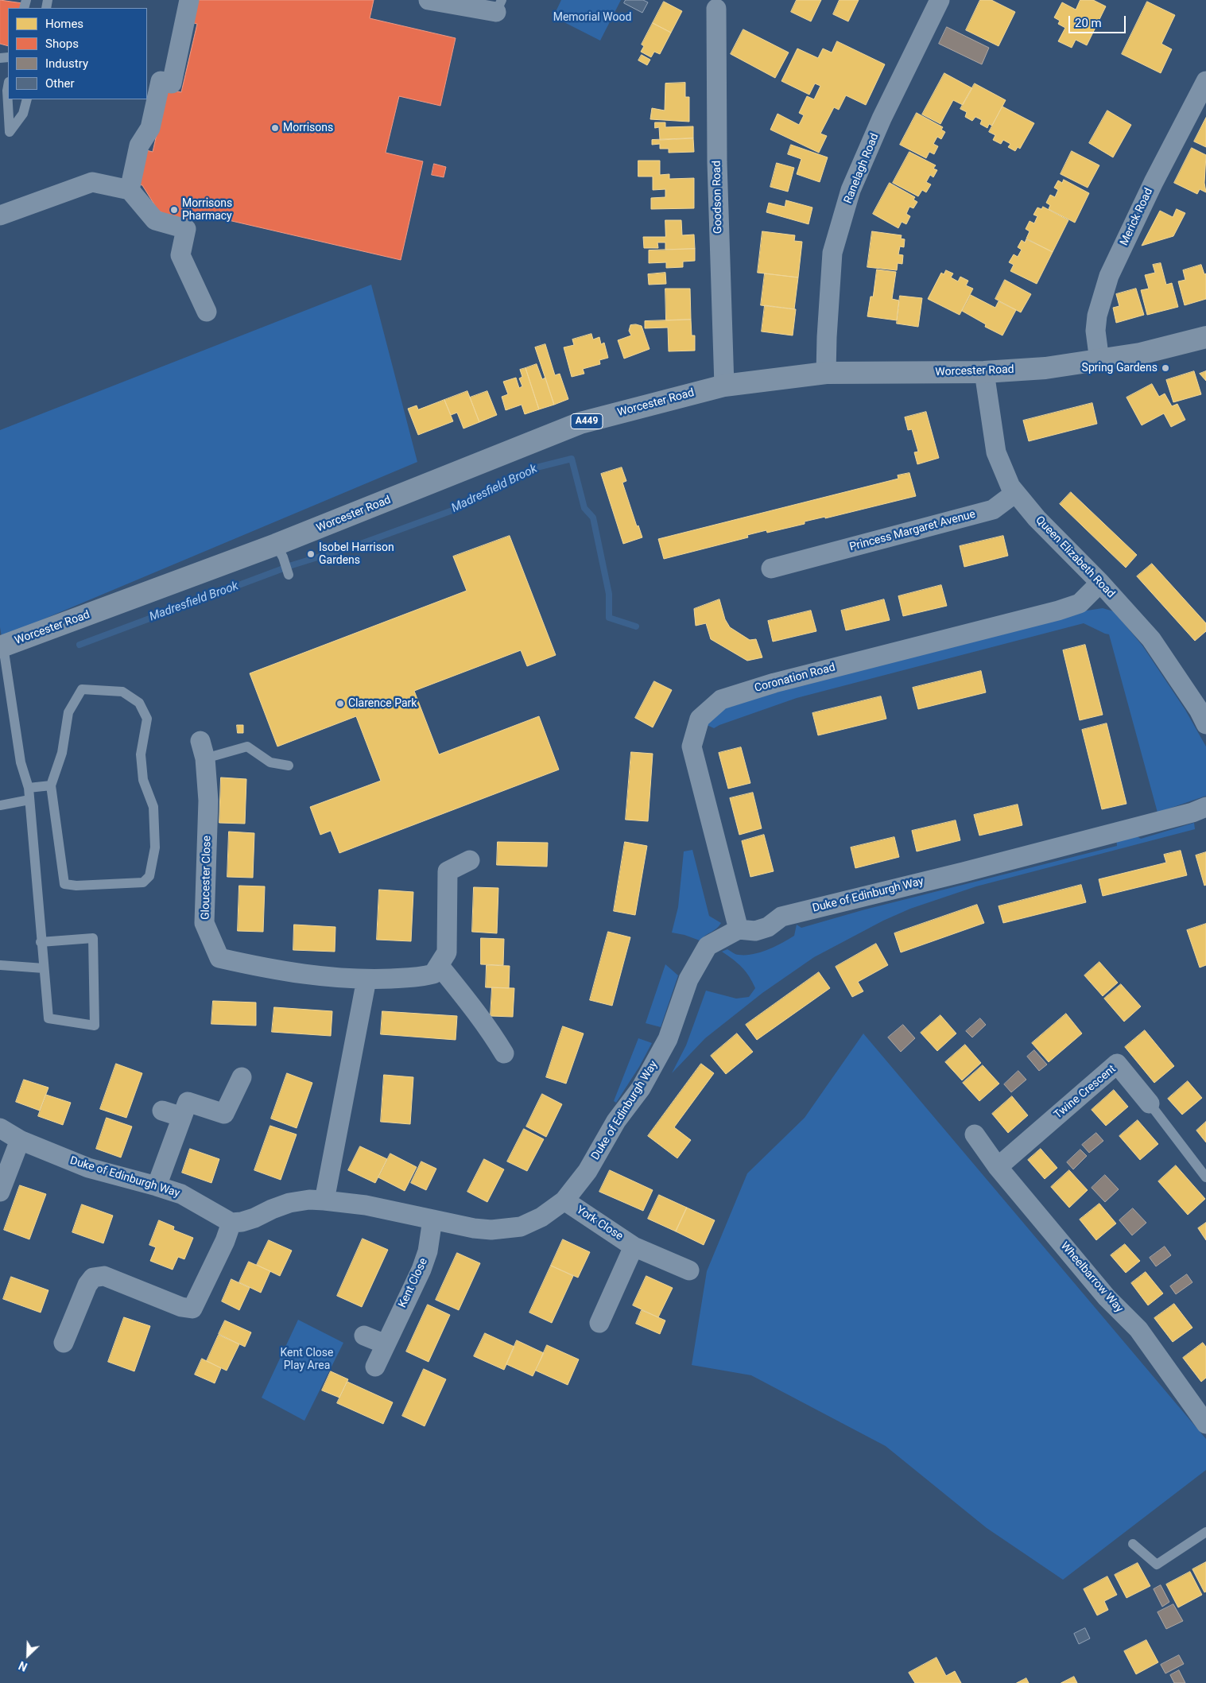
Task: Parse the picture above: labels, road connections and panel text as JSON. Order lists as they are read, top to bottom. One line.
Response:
{"streets":{"highway":["Worcester Road","A449"],"street":["Ranelagh Road","Goodson Road","Merick Road","Princess Margaret Avenue","Queen Elizabeth Road","Coronation Road","Gloucester Close","Duke of Edinburgh Way","Twine Crescent","York Close","Wheelbarrow Way","Kent Close"]},"crossings":[["Ranelagh Road","Worcester Road"],["Goodson Road","Worcester Road"],["Merick Road","Worcester Road"],["Worcester Road","Queen Elizabeth Road"],["Princess Margaret Avenue","Queen Elizabeth Road"],["Queen Elizabeth Road","Coronation Road"],["Coronation Road","Duke of Edinburgh Way"],["Duke of Edinburgh Way","York Close"],["Duke of Edinburgh Way","Kent Close"],["Twine Crescent","Wheelbarrow Way"]],"water":["Madresfield Brook"],"parks":["Memorial Wood","Kent Close Play Area"],"places":["Morrisons","Morrisons Pharmacy","Spring Gardens","Isobel Harrison Gardens","Clarence Park"],"legend":["Homes","Shops","Industry","Other"],"scale_bar":"20 m","north":"bottom left"}
